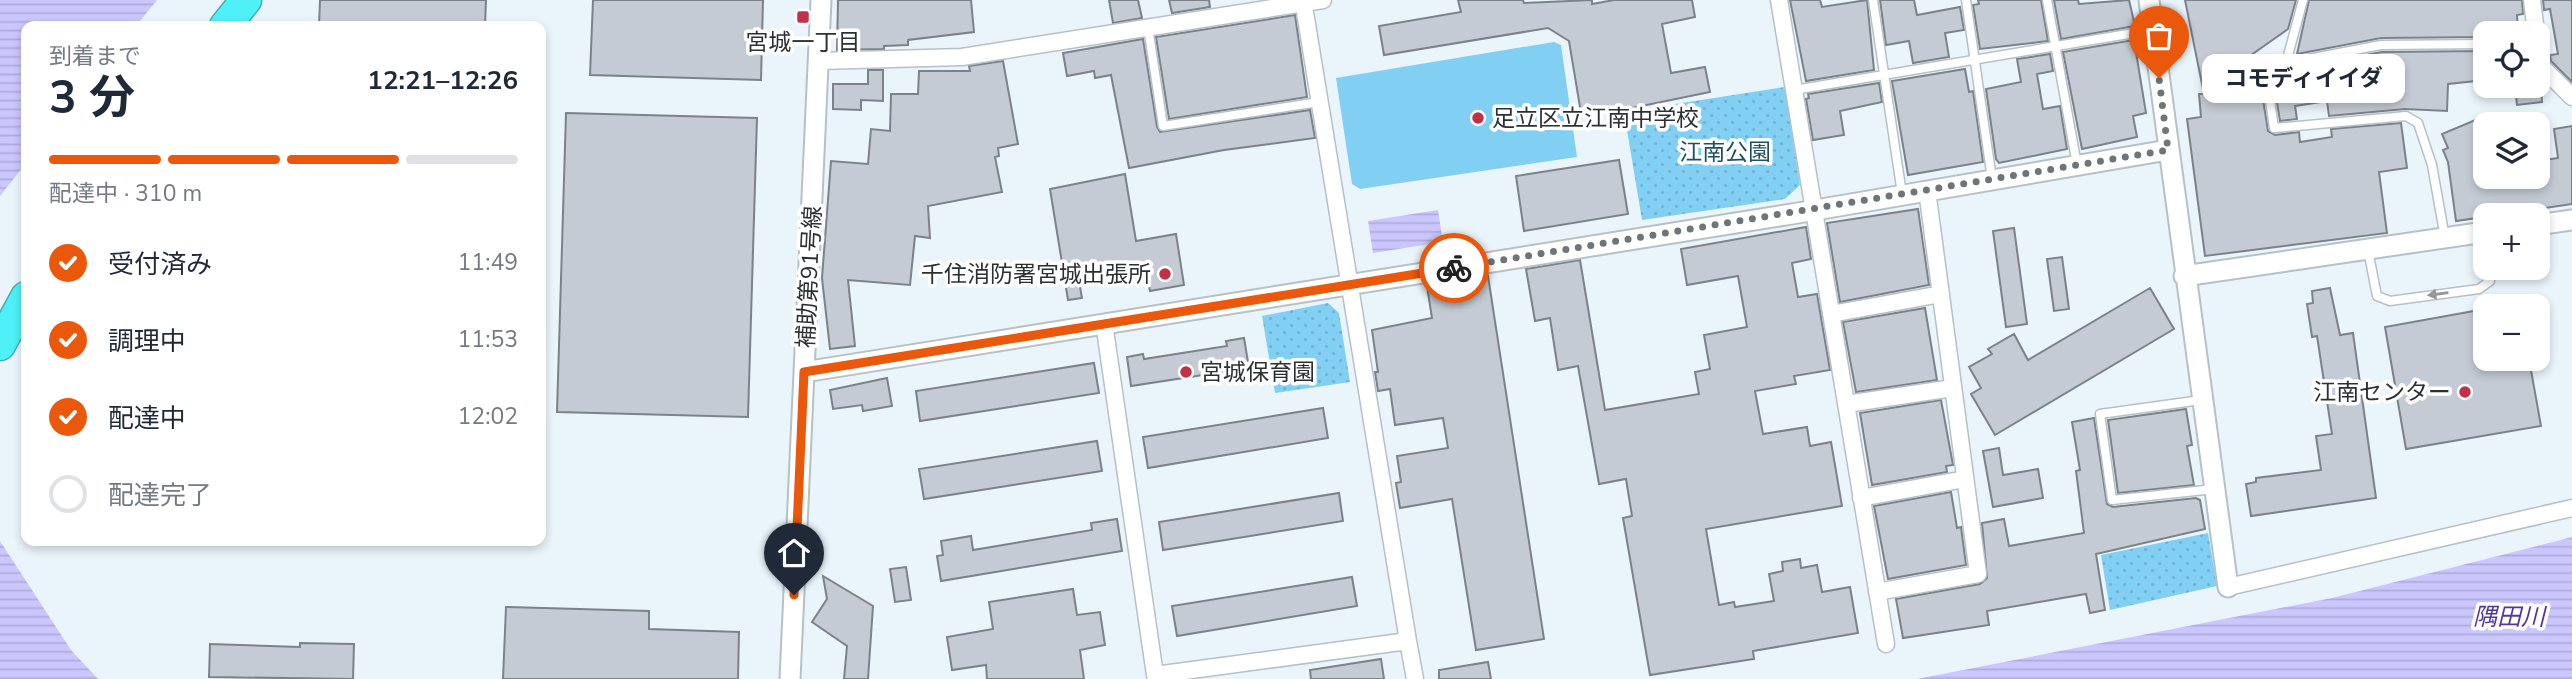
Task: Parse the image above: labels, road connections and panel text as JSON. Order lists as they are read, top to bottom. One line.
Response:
{"streets":{"street":["補助第91号線"]},"water":["隅田川"],"parks":["江南公園"],"places":{"transit":["宮城一丁目"],"other":["コモディイイダ","足立区立江南中学校","千住消防署宮城出張所","宮城保育園","江南センター"]},"page":{"map_buttons":["+","−"],"heading":["3 分","到着まで","12:21–12:26"],"bubble":"コモディイイダ","bar":"配達中 · 310 m","list":[["受付済み","11:49"],["調理中","11:53"],["配達中","12:02"],"配達完了"]}}
